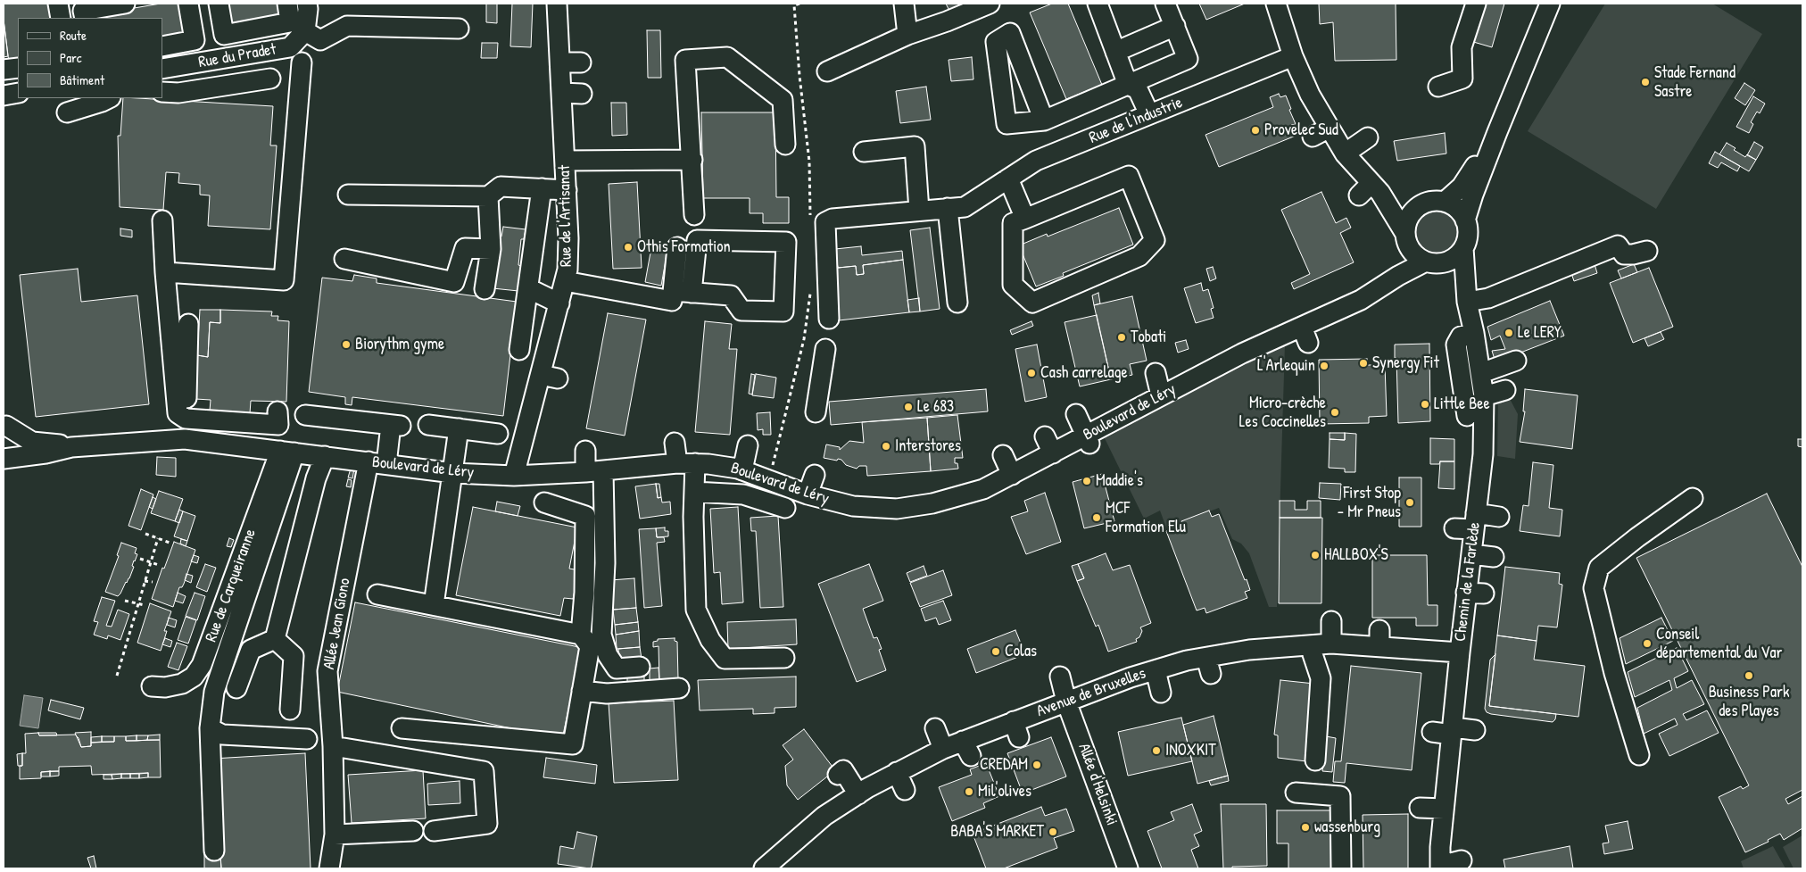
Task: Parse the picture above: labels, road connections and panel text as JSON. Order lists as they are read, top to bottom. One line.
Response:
{"streets":{"street":["Rue du Pradet","Rue de l'Industrie","Rue de l'Artisanat","Boulevard de Léry","Chemin de la Farlède","Rue de Carqueiranne","Allée Jean Giono","Avenue de Bruxelles","Allée d'Helsinki"]},"crossings":[["Rue de l'Artisanat","Boulevard de Léry"],["Boulevard de Léry","Chemin de la Farlède"],["Boulevard de Léry","Rue de Carqueiranne"],["Boulevard de Léry","Allée Jean Giono"],["Chemin de la Farlède","Avenue de Bruxelles"],["Avenue de Bruxelles","Allée d'Helsinki"]],"places":["Stade Fernand Sastre","Provelec Sud","Othis Formation","Le LERY","Tobati","Biorythm gyme","Synergy Fit","L'Arlequin","Cash carrelage","Little Bee","Le 683","Micro-crèche Les Coccinelles","Interstores","Maddie's","First Stop - Mr Pneus","MCF Formation Elu","HALLBOX'S","Conseil départemental du Var","Colas","Business Park des Playes","INOXKIT","CREDAM","Mil'olives","wassenburg","BABA'S MARKET"],"legend":["Route","Parc","Bâtiment"]}
